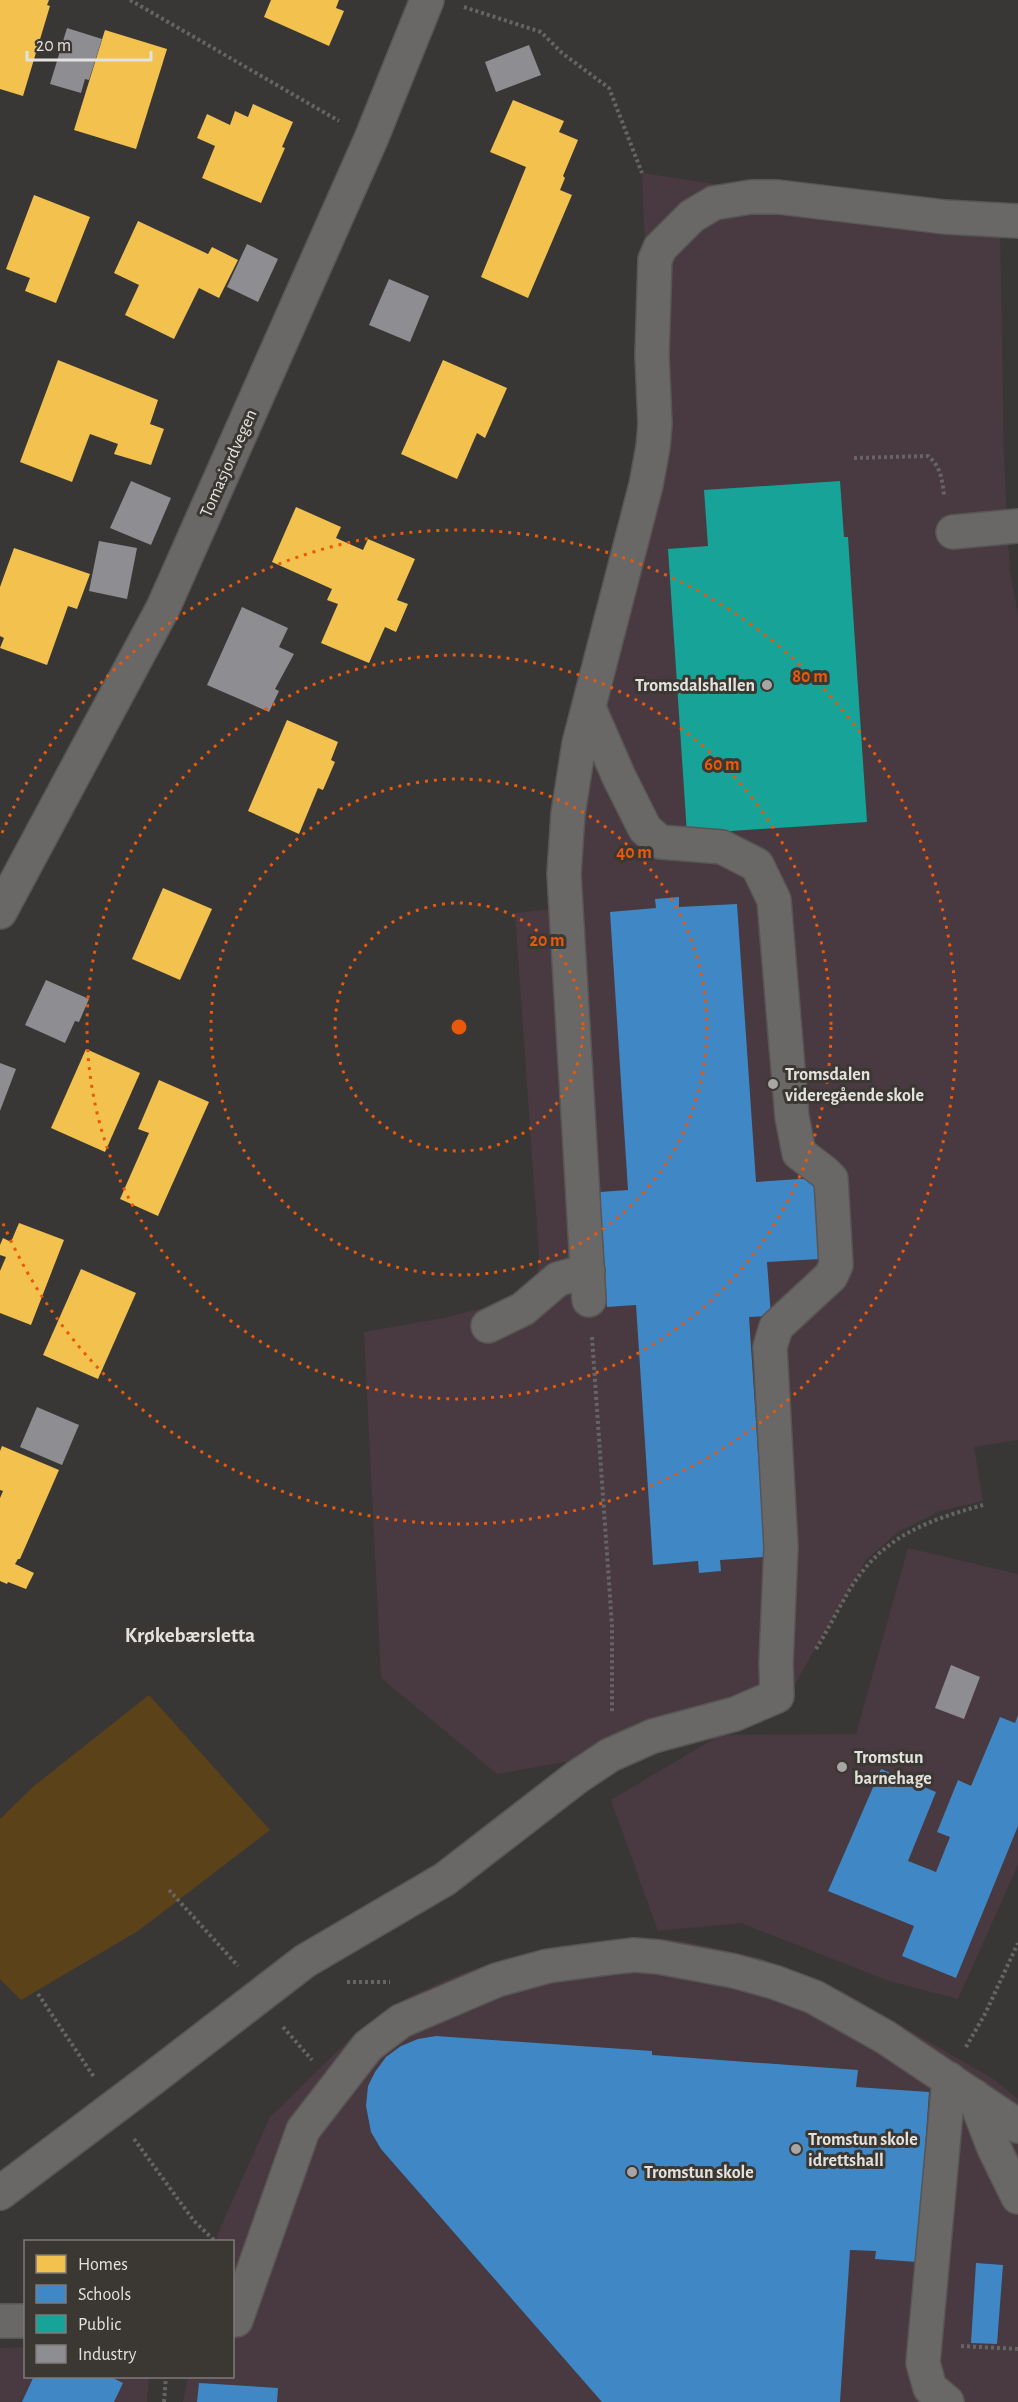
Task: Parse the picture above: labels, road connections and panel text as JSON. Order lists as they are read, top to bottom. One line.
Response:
{"streets":{"street":["Tomasjordvegen"]},"districts":["Krøkebærsletta"],"places":["Tromsdalshallen","Tromsdalen videregående skole","Tromstun barnehage","Tromstun skole idrettshall","Tromstun skole"],"legend":["Homes","Schools","Public","Industry"],"scale_bar":"20 m","rings":["80 m","60 m","40 m","20 m"]}
